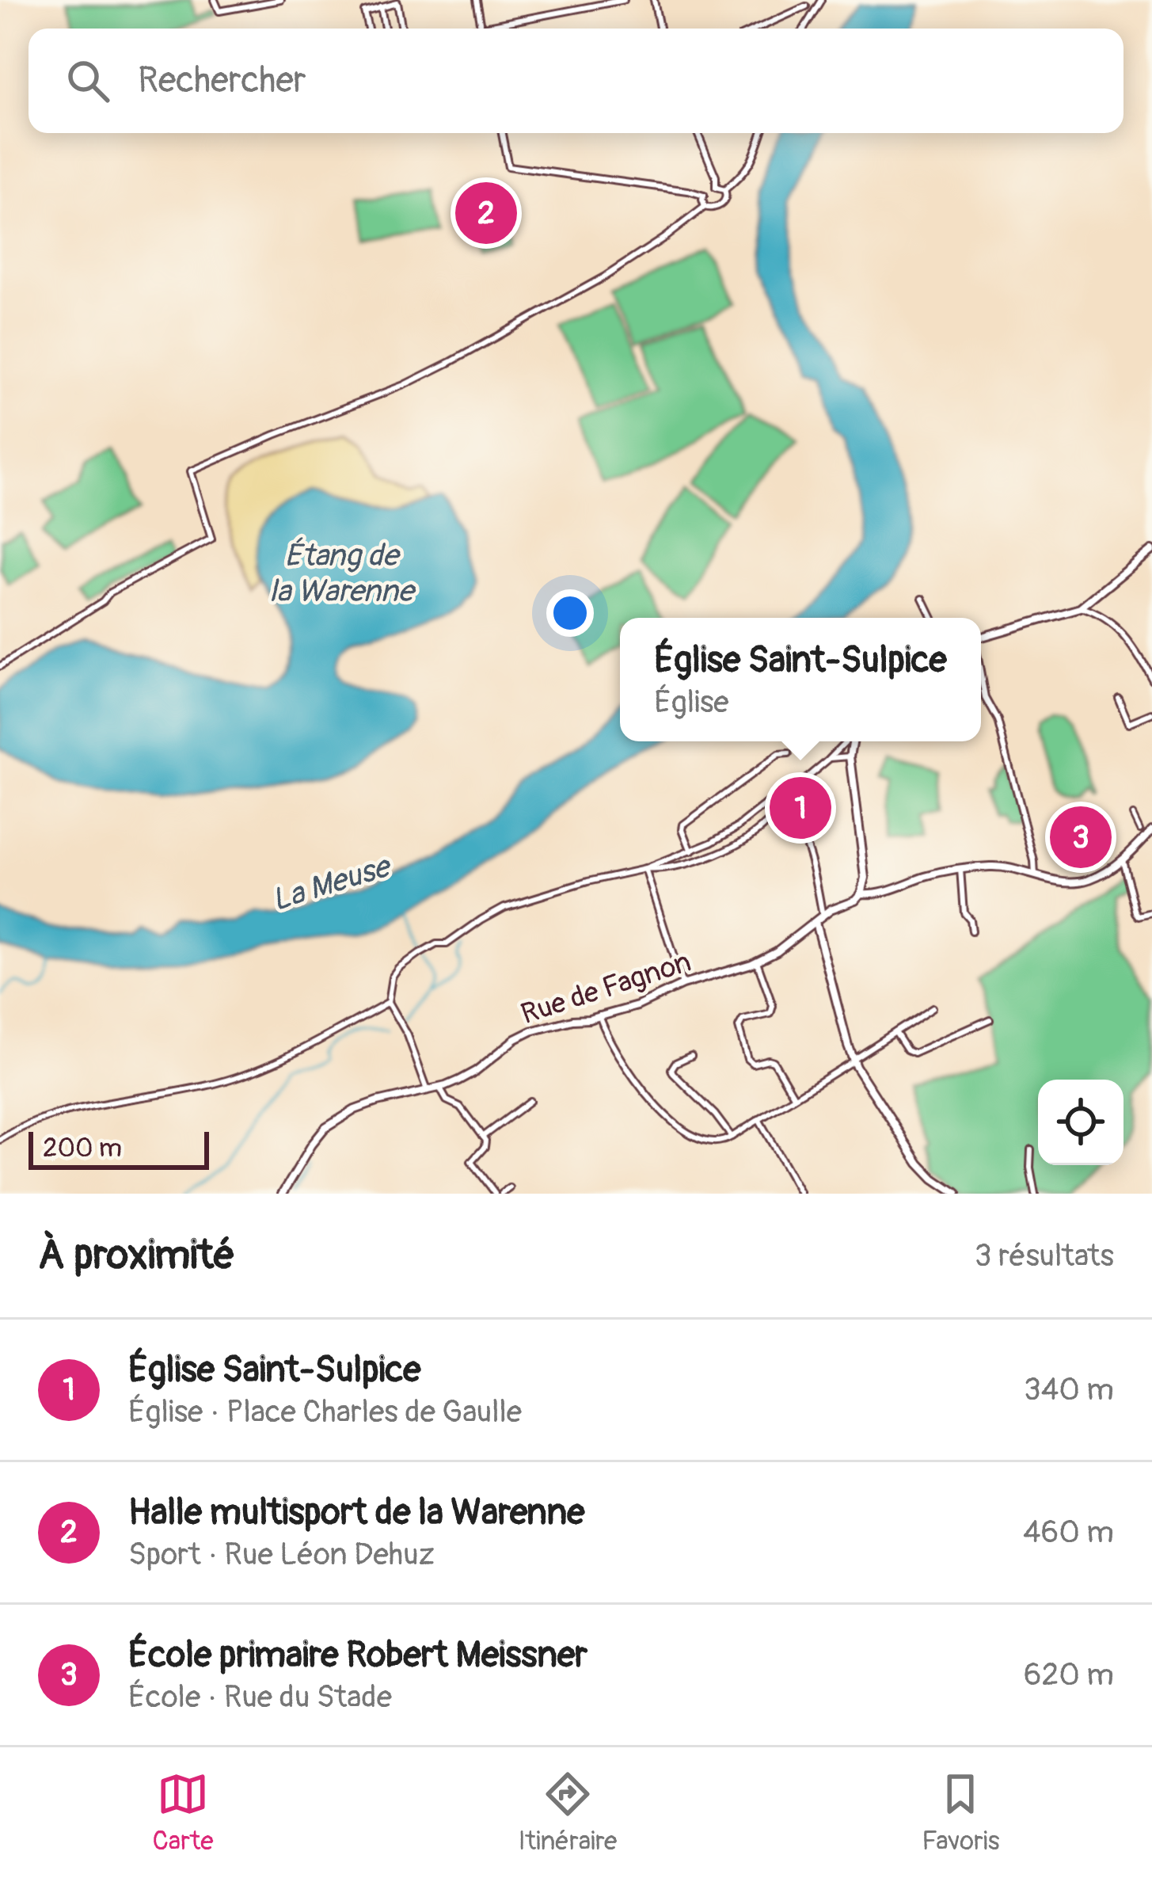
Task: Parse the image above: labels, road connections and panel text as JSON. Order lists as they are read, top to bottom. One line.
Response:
{"streets":{"street":["Rue de Fagnon"]},"water":["Étang de la Warenne","La Meuse"],"scale_bar":"200 m","page":{"search":"Rechercher","pins":["2","1","3"],"popup":["Église Saint-Sulpice","Église"],"scale":"200 m","heading":["À proximité","3 résultats"],"list":[{"mark":"1","name":"Église Saint-Sulpice","note":"Église · Place Charles de Gaulle","value":"340 m"},{"mark":"2","name":"Halle multisport de la Warenne","note":"Sport · Rue Léon Dehuz","value":"460 m"},{"mark":"3","name":"École primaire Robert Meissner","note":"École · Rue du Stade","value":"620 m"}],"nav":["Carte","Itinéraire","Favoris"]}}
